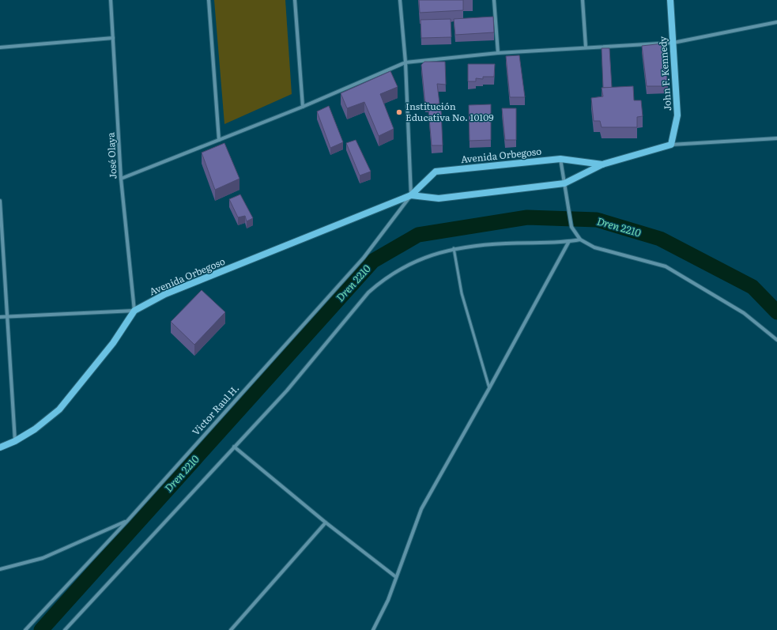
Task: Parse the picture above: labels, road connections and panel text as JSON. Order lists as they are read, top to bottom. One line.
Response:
{"streets":{"main road":["John F. Kennedy","Avenida Orbegoso"],"street":["José Olaya","Victor Raul H."]},"crossings":[["John F. Kennedy","Avenida Orbegoso"],["José Olaya","Avenida Orbegoso"],["Avenida Orbegoso","Victor Raul H."]],"water":["Dren 2210"],"places":["Institución Educativa No. 10109"]}
